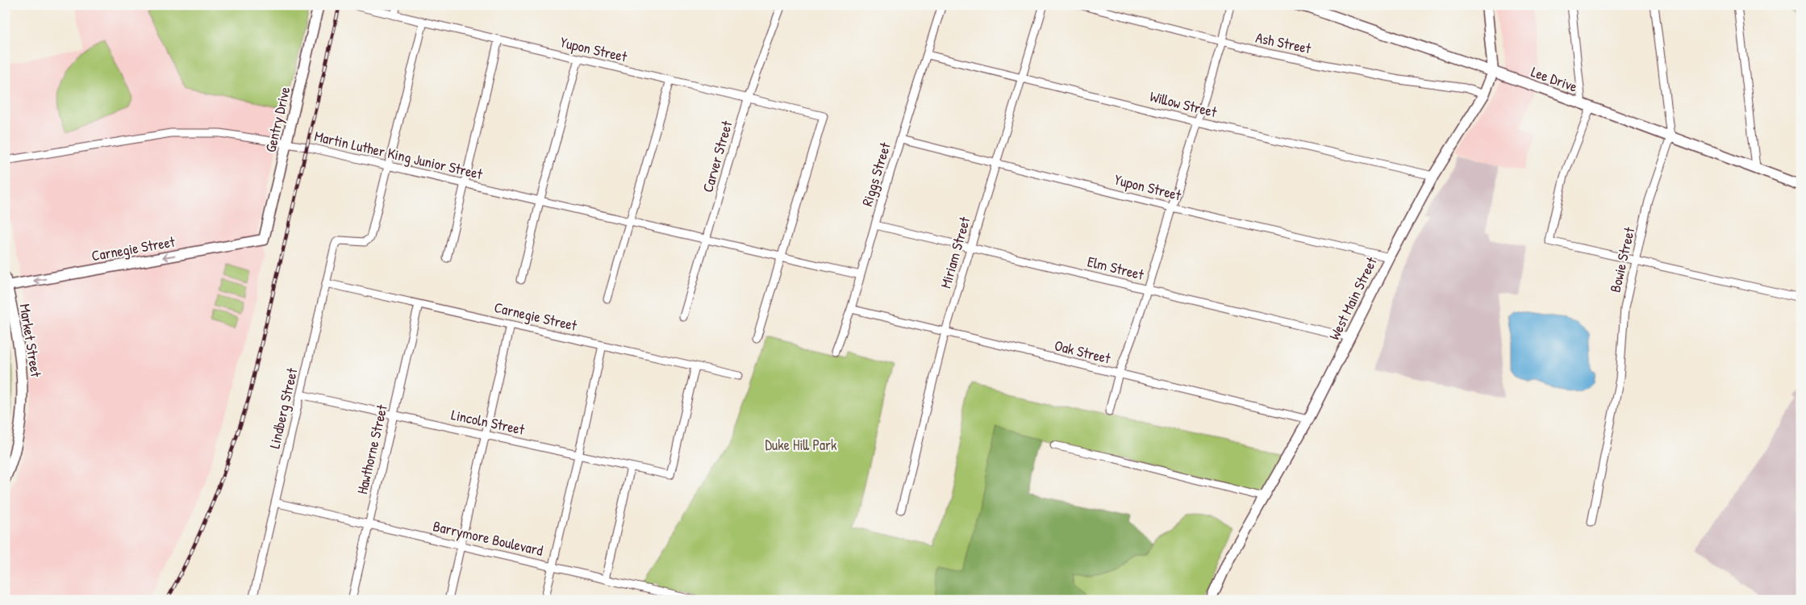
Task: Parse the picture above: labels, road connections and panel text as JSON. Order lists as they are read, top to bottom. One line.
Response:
{"streets":{"main road":["Lee Drive","Gentry Drive","Carnegie Street","West Main Street","Market Street"],"street":["Ash Street","Yupon Street","Willow Street","Martin Luther King Junior Street","Carver Street","Riggs Street","Miriam Street","Bowie Street","Elm Street","Oak Street","Lindberg Street","Lincoln Street","Hawthorne Street","Barrymore Boulevard"]},"crossings":[["Ash Street","West Main Street"],["Yupon Street","Martin Luther King Junior Street"],["Yupon Street","Carver Street"],["Yupon Street","Riggs Street"],["Yupon Street","Miriam Street"],["Yupon Street","West Main Street"],["Lee Drive","Bowie Street"],["Lee Drive","West Main Street"],["Willow Street","Riggs Street"],["Willow Street","Miriam Street"],["Willow Street","West Main Street"],["Gentry Drive","Martin Luther King Junior Street"],["Gentry Drive","Carnegie Street"],["Martin Luther King Junior Street","Carver Street"],["Martin Luther King Junior Street","Riggs Street"],["Martin Luther King Junior Street","Lindberg Street"],["Riggs Street","Elm Street"],["Riggs Street","Oak Street"],["Carnegie Street","Market Street"],["Carnegie Street","Lindberg Street"],["Carnegie Street","Lincoln Street"],["Carnegie Street","Hawthorne Street"],["Miriam Street","Elm Street"],["Miriam Street","Oak Street"],["Elm Street","West Main Street"],["West Main Street","Oak Street"],["Lindberg Street","Lincoln Street"],["Lindberg Street","Barrymore Boulevard"],["Lincoln Street","Hawthorne Street"],["Hawthorne Street","Barrymore Boulevard"]],"one_way":["Carnegie Street"],"parks":["Duke Hill Park"]}
